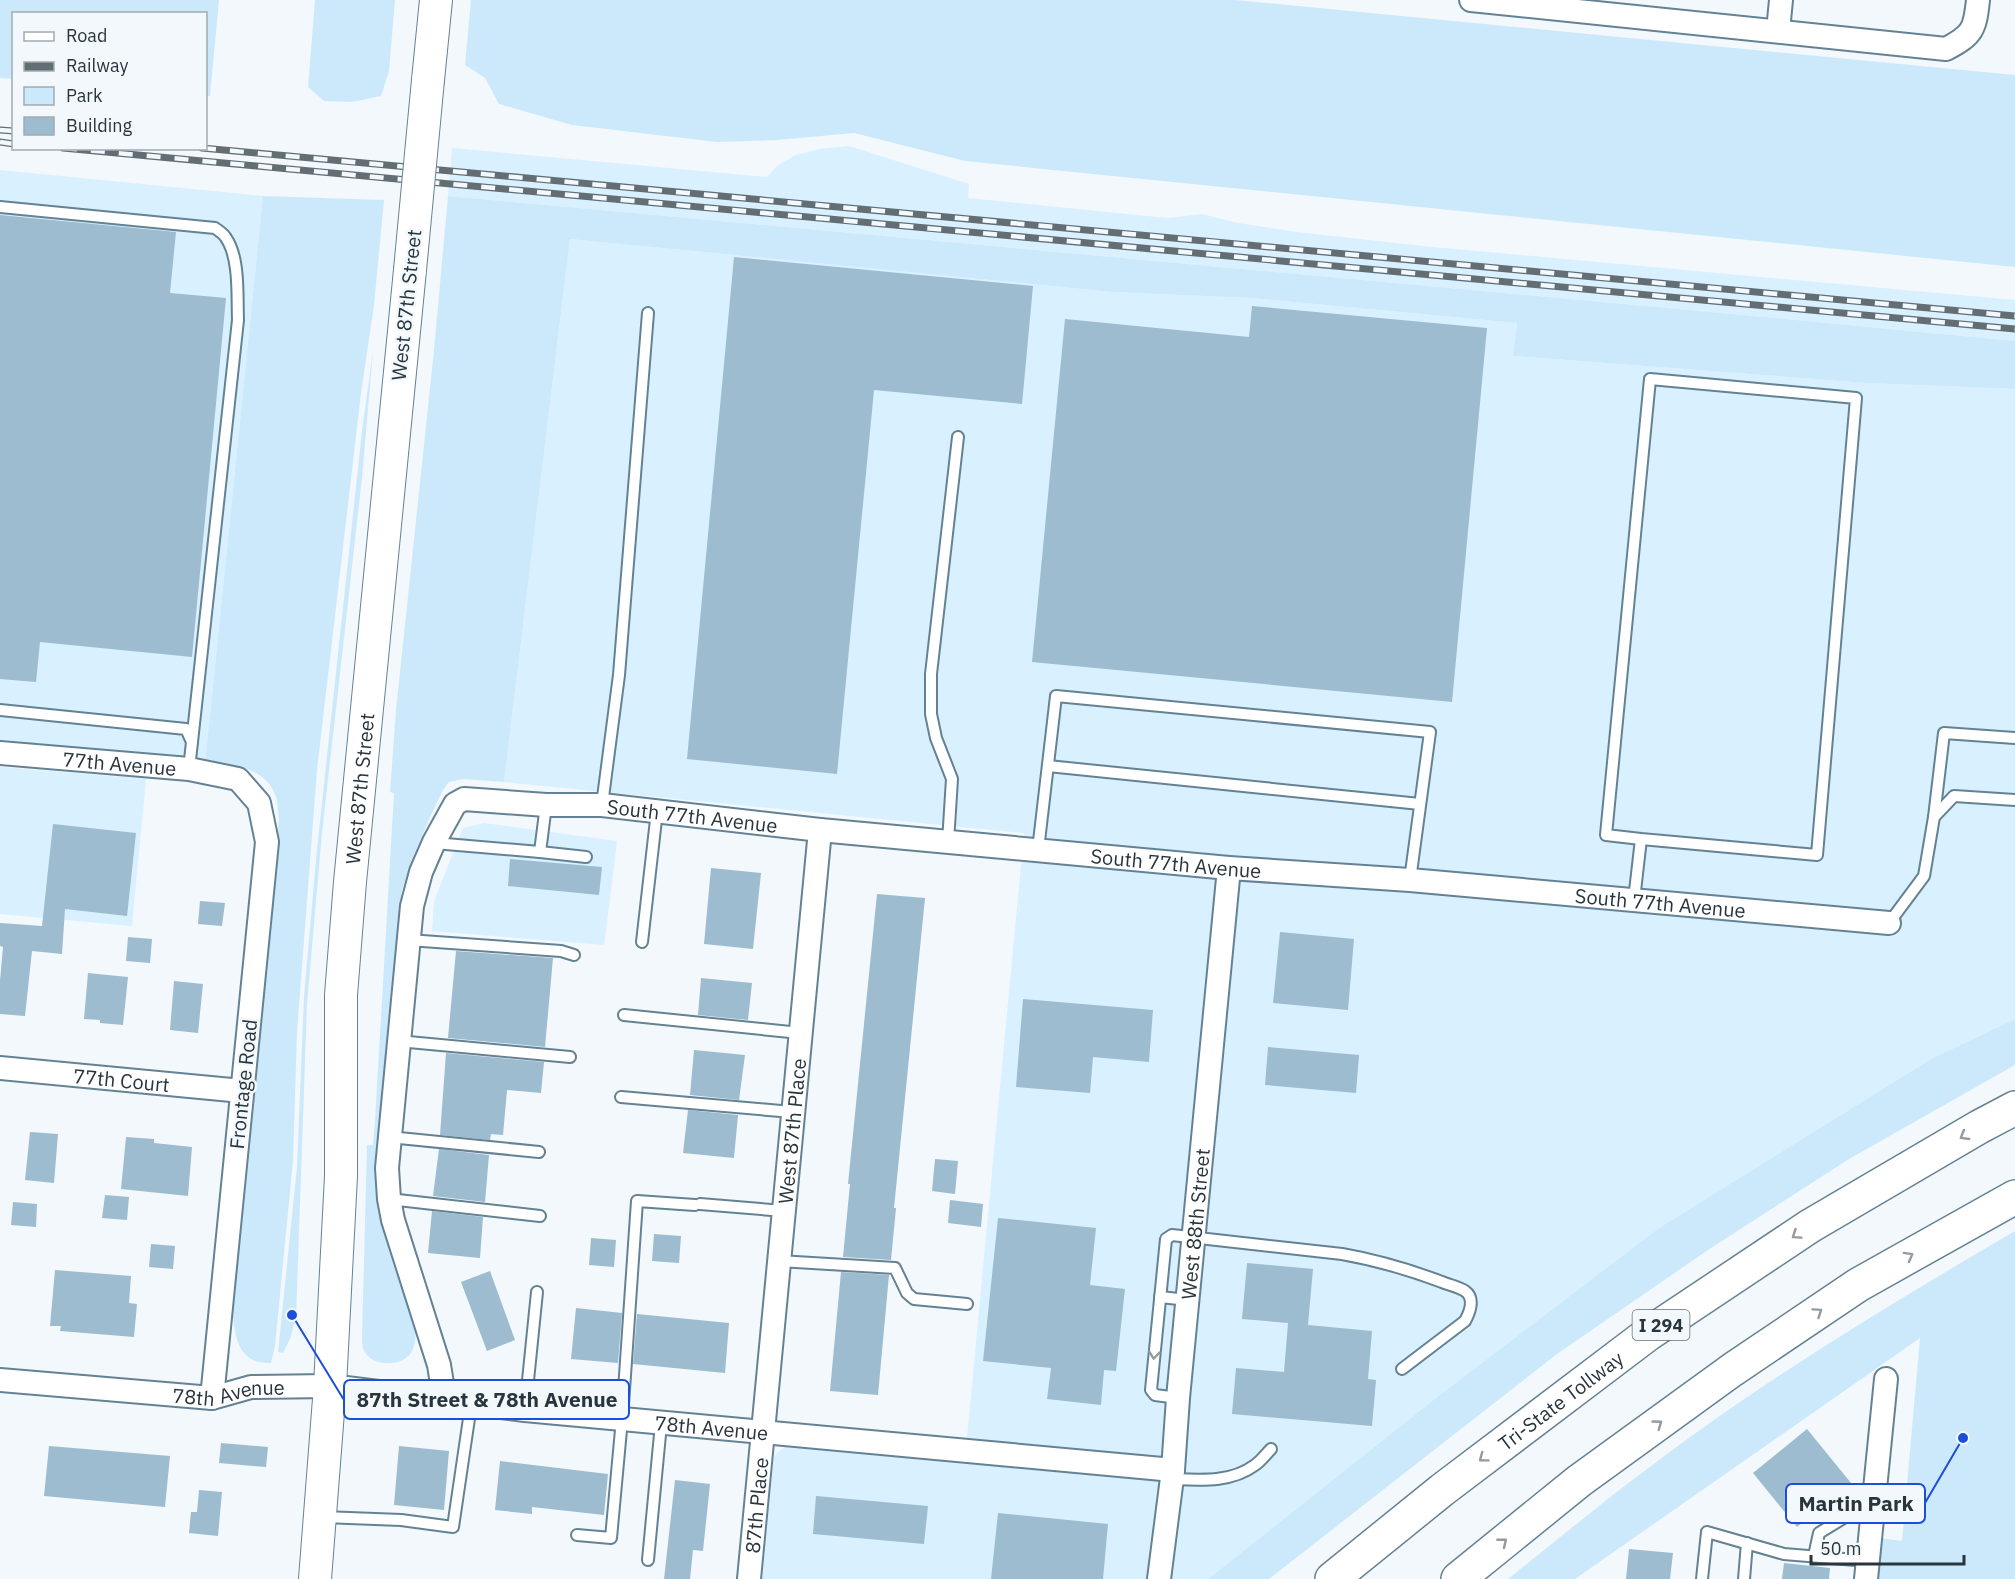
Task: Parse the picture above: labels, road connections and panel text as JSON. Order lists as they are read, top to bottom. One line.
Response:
{"streets":{"highway":["I 294","Tri-State Tollway"],"main road":["West 87th Street"],"street":["77th Avenue","South 77th Avenue","77th Court","Frontage Road","West 87th Place","West 88th Street","78th Avenue","87th Place"]},"crossings":[["West 87th Street","78th Avenue"],["77th Avenue","Frontage Road"],["South 77th Avenue","West 87th Place"],["South 77th Avenue","West 88th Street"],["77th Court","Frontage Road"],["Frontage Road","78th Avenue"],["West 87th Place","78th Avenue"],["West 87th Place","87th Place"],["West 88th Street","78th Avenue"],["78th Avenue","87th Place"]],"places":["87th Street & 78th Avenue","Martin Park"],"legend":["Road","Railway","Park","Building"],"scale_bar":"50 m"}
